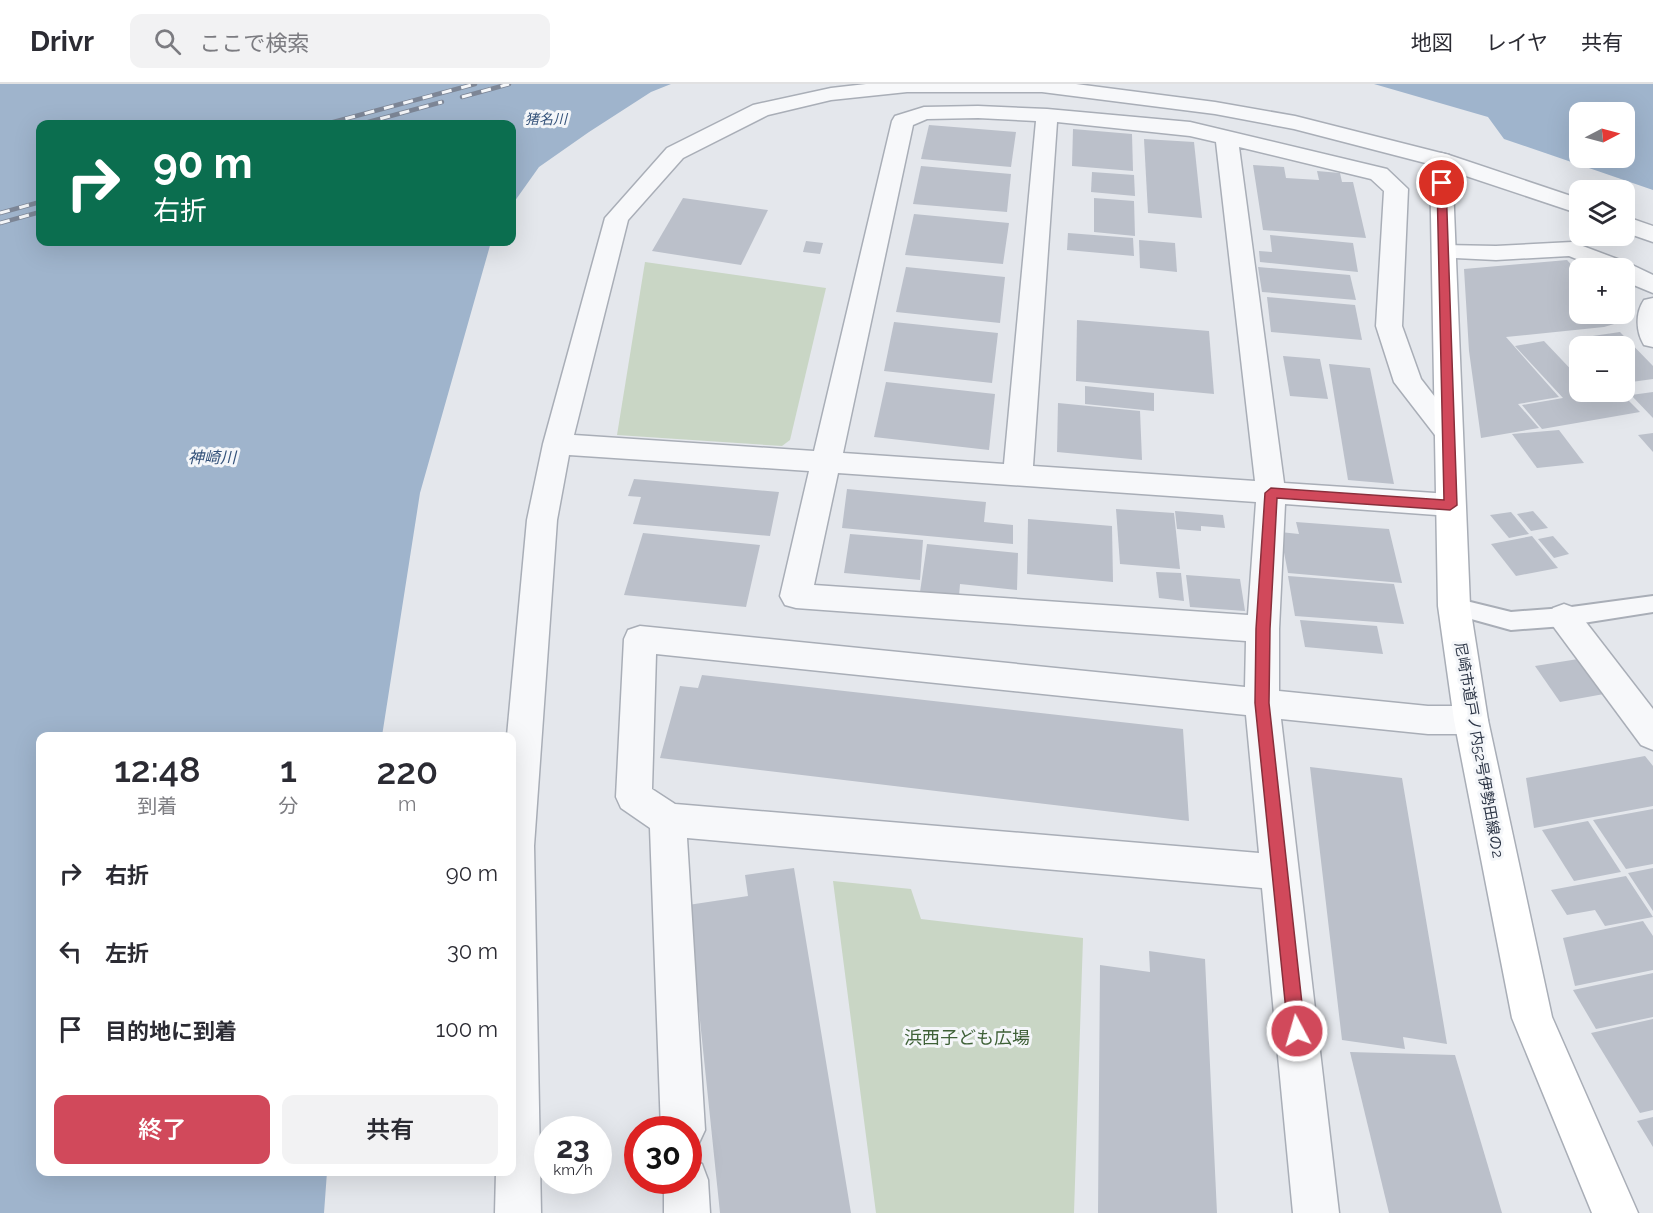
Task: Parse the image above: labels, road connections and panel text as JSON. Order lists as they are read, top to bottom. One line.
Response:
{"streets":{"street":["尼崎市道戸ノ内52号伊勢田線の2"]},"water":["猪名川","神崎川"],"parks":["浜西子ども広場"],"north":"right","page":{"header":"Drivr","search":"ここで検索","nav":["地図","レイヤ","共有"],"map_buttons":["+","−"],"turn":["90 m","右折"],"eta":["12:48","到着","1","分","220","m"],"list":[{"name":"右折","value":"90 m"},{"name":"左折","value":"30 m"},{"name":"目的地に到着","value":"100 m"}],"buttons":["終了","共有"],"speed":"23 km/h","limit":"30"}}
